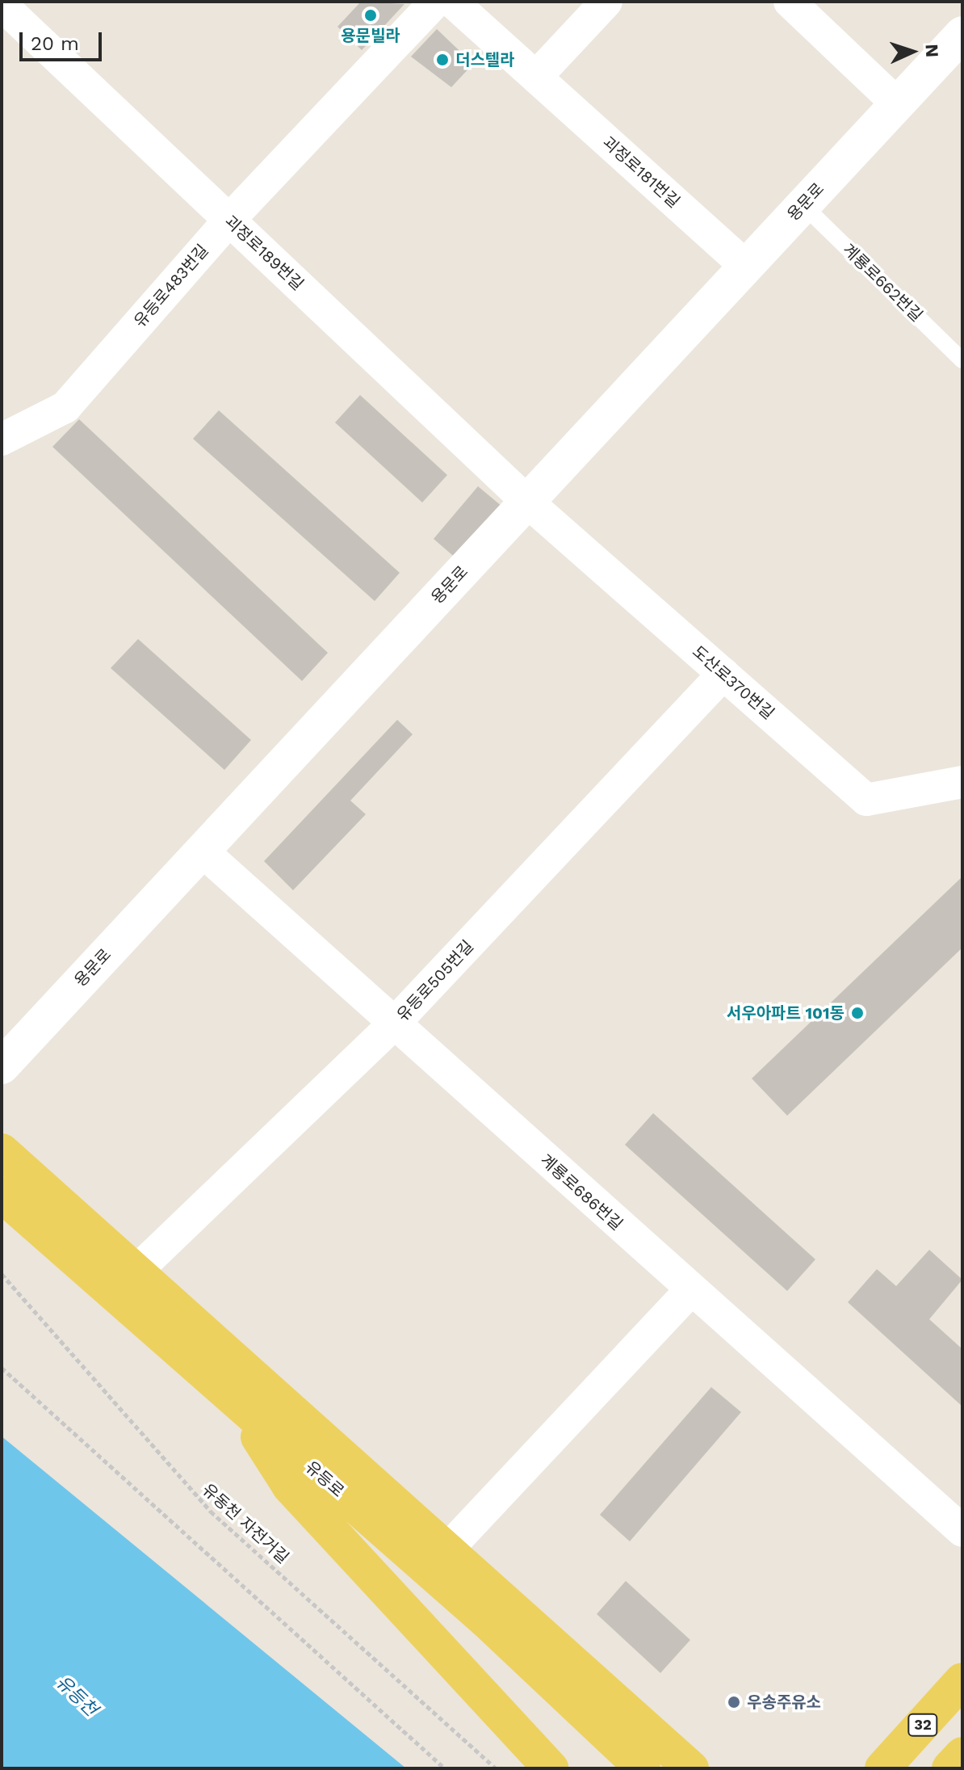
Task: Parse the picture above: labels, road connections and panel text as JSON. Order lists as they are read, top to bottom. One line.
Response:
{"streets":{"main road":["유등로","32"],"street":["괴정로181번길","용문로","괴정로189번길","유등로483번길","도산로370번길","유등로505번길","계룡로686번길"],"lane":["계룡로662번길"],"path":["유동천 자전거길"]},"crossings":[["괴정로181번길","용문로"],["용문로","괴정로189번길"],["용문로","계룡로662번길"],["용문로","도산로370번길"],["용문로","계룡로686번길"],["괴정로189번길","유등로483번길"],["괴정로189번길","도산로370번길"],["도산로370번길","유등로505번길"],["유등로505번길","계룡로686번길"],["유등로505번길","유등로"]],"water":["유등천"],"places":["용문빌라","더스텔라","서우아파트 101동","우송주유소"],"scale_bar":"20 m","north":"right"}
